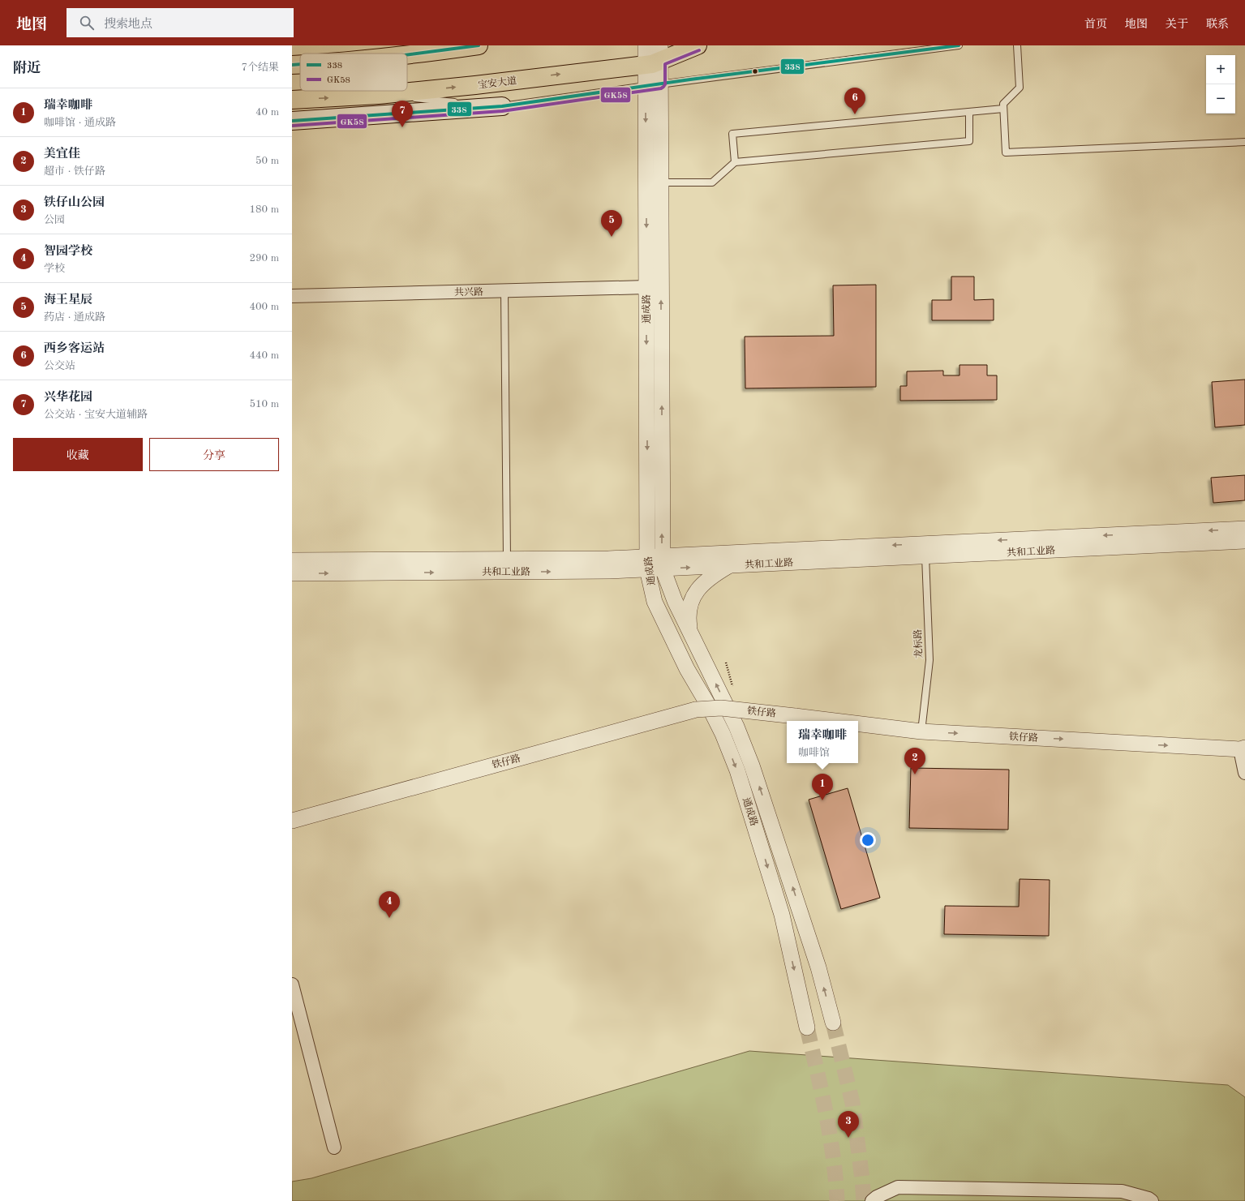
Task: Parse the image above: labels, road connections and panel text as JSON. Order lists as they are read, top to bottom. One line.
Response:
{"streets":{"main road":["宝安大道"],"street":["共兴路","通成路","共和工业路","铁仔路"],"lane":["龙标路"]},"crossings":[["共兴路","通成路"],["通成路","共和工业路"],["共和工业路","龙标路"],["龙标路","铁仔路"]],"lines":["transit line 338","transit line GK58"],"legend":["338","GK58"],"page":{"header":"地图","search":"搜索地点","nav":["首页","地图","关于","联系"],"heading":["附近","7个结果"],"map_buttons":["+","−"],"list":[{"mark":"1","name":"瑞幸咖啡","note":"咖啡馆 · 通成路","value":"40 m"},{"mark":"2","name":"美宜佳","note":"超市 · 铁仔路","value":"50 m"},{"mark":"3","name":"铁仔山公园","note":"公园","value":"180 m"},{"mark":"4","name":"智园学校","note":"学校","value":"290 m"},{"mark":"5","name":"海王星辰","note":"药店 · 通成路","value":"400 m"},{"mark":"6","name":"西乡客运站","note":"公交站","value":"440 m"},{"mark":"7","name":"兴华花园","note":"公交站 · 宝安大道辅路","value":"510 m"}],"pins":["6","7","5","2","1","4","3"],"buttons":["收藏","分享"],"popup":["瑞幸咖啡","咖啡馆"]}}
